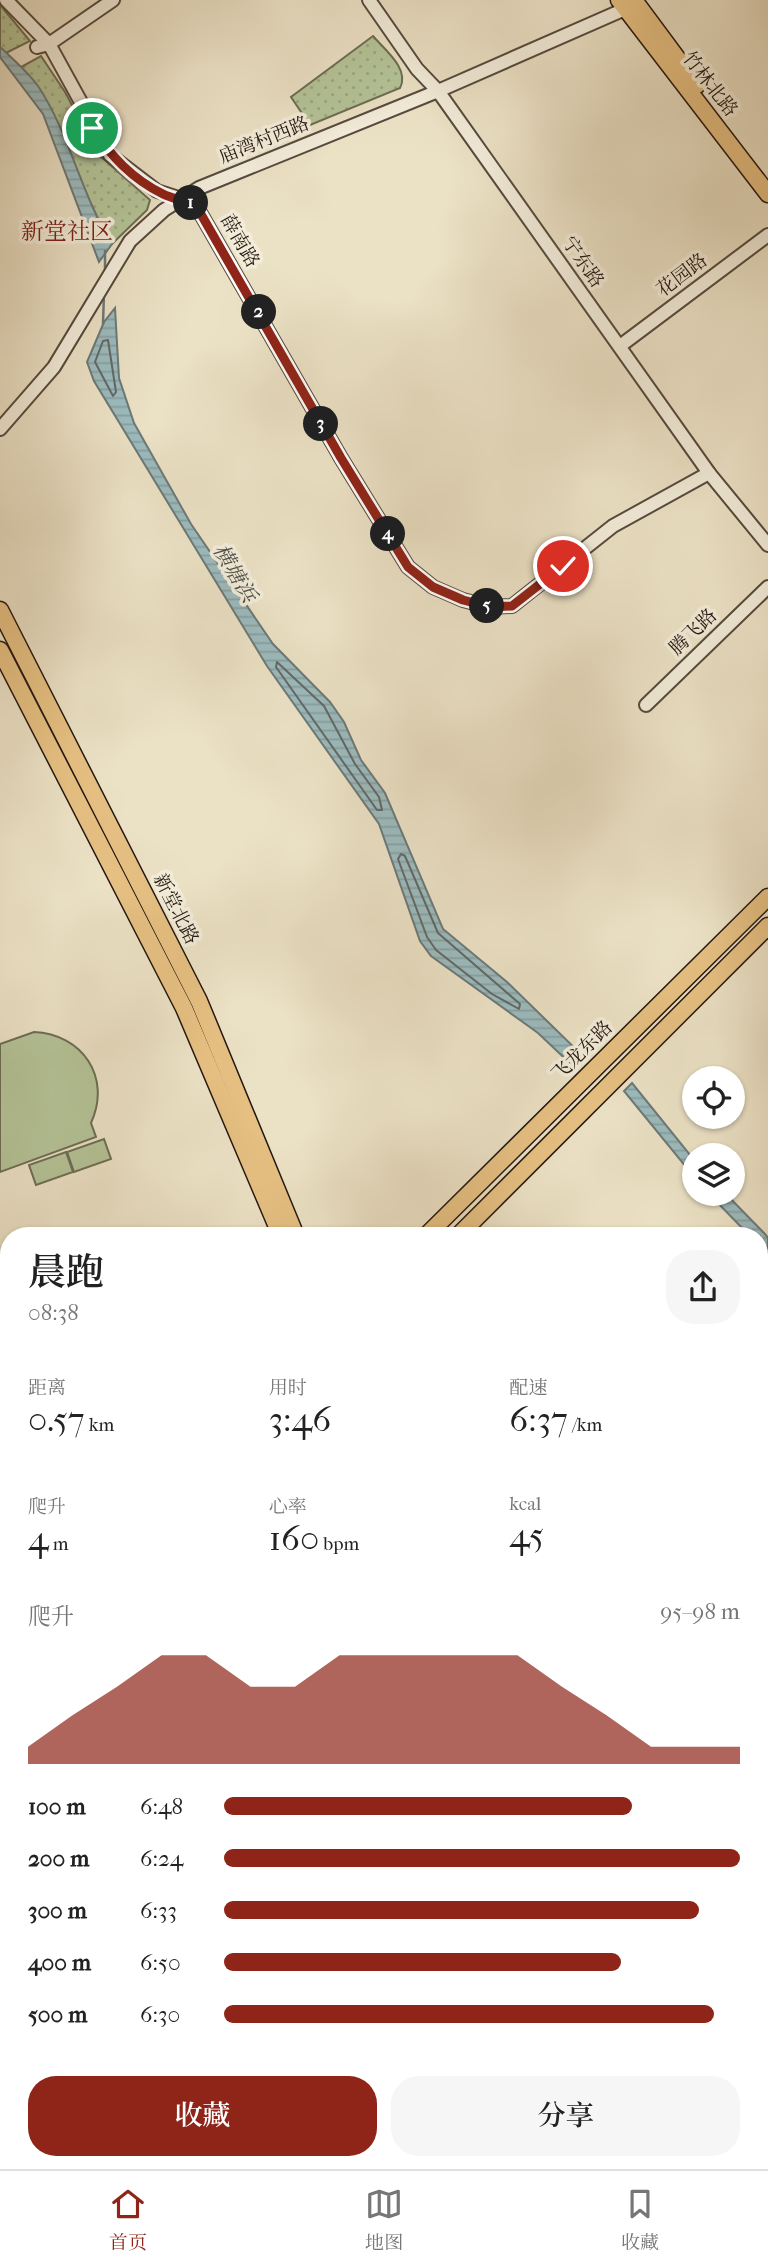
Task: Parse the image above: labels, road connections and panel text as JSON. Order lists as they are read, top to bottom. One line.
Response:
{"streets":{"main road":["竹林北路","新堂北路","飞龙东路"],"street":["庙湾村西路","薛南路","宁东路","花园路","腾飞路"]},"crossings":[["竹林北路","庙湾村西路"],["庙湾村西路","薛南路"],["庙湾村西路","宁东路"],["薛南路","宁东路"],["宁东路","花园路"]],"districts":["新堂社区"],"water":["横塘浜"],"page":{"pins":["1","2","3","4","5"],"heading":["晨跑","08:38"],"stats":[["距离","0.57 km"],["用时","3:46"],["配速","6:37 /km"],["爬升","4 m"],["心率","160 bpm"],["kcal","45"]],"chart":["爬升","95–98 m"],"list":[{"name":"100 m","note":"6:48"},{"name":"200 m","note":"6:24"},{"name":"300 m","note":"6:33"},{"name":"400 m","note":"6:50"},{"name":"500 m","note":"6:30"}],"buttons":["收藏","分享"],"tabs":["首页","地图","收藏"]}}
